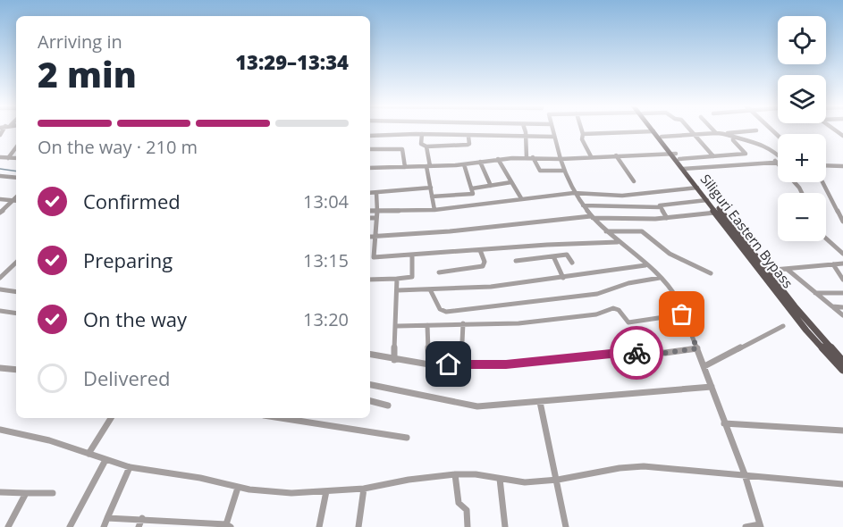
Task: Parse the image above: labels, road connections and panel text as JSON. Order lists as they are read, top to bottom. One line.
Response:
{"streets":{"main road":["Siliguri Eastern Bypass"]},"page":{"map_buttons":["+","−"],"heading":["2 min","Arriving in","13:29–13:34"],"bar":"On the way · 210 m","list":[["Confirmed","13:04"],["Preparing","13:15"],["On the way","13:20"],"Delivered"]}}
